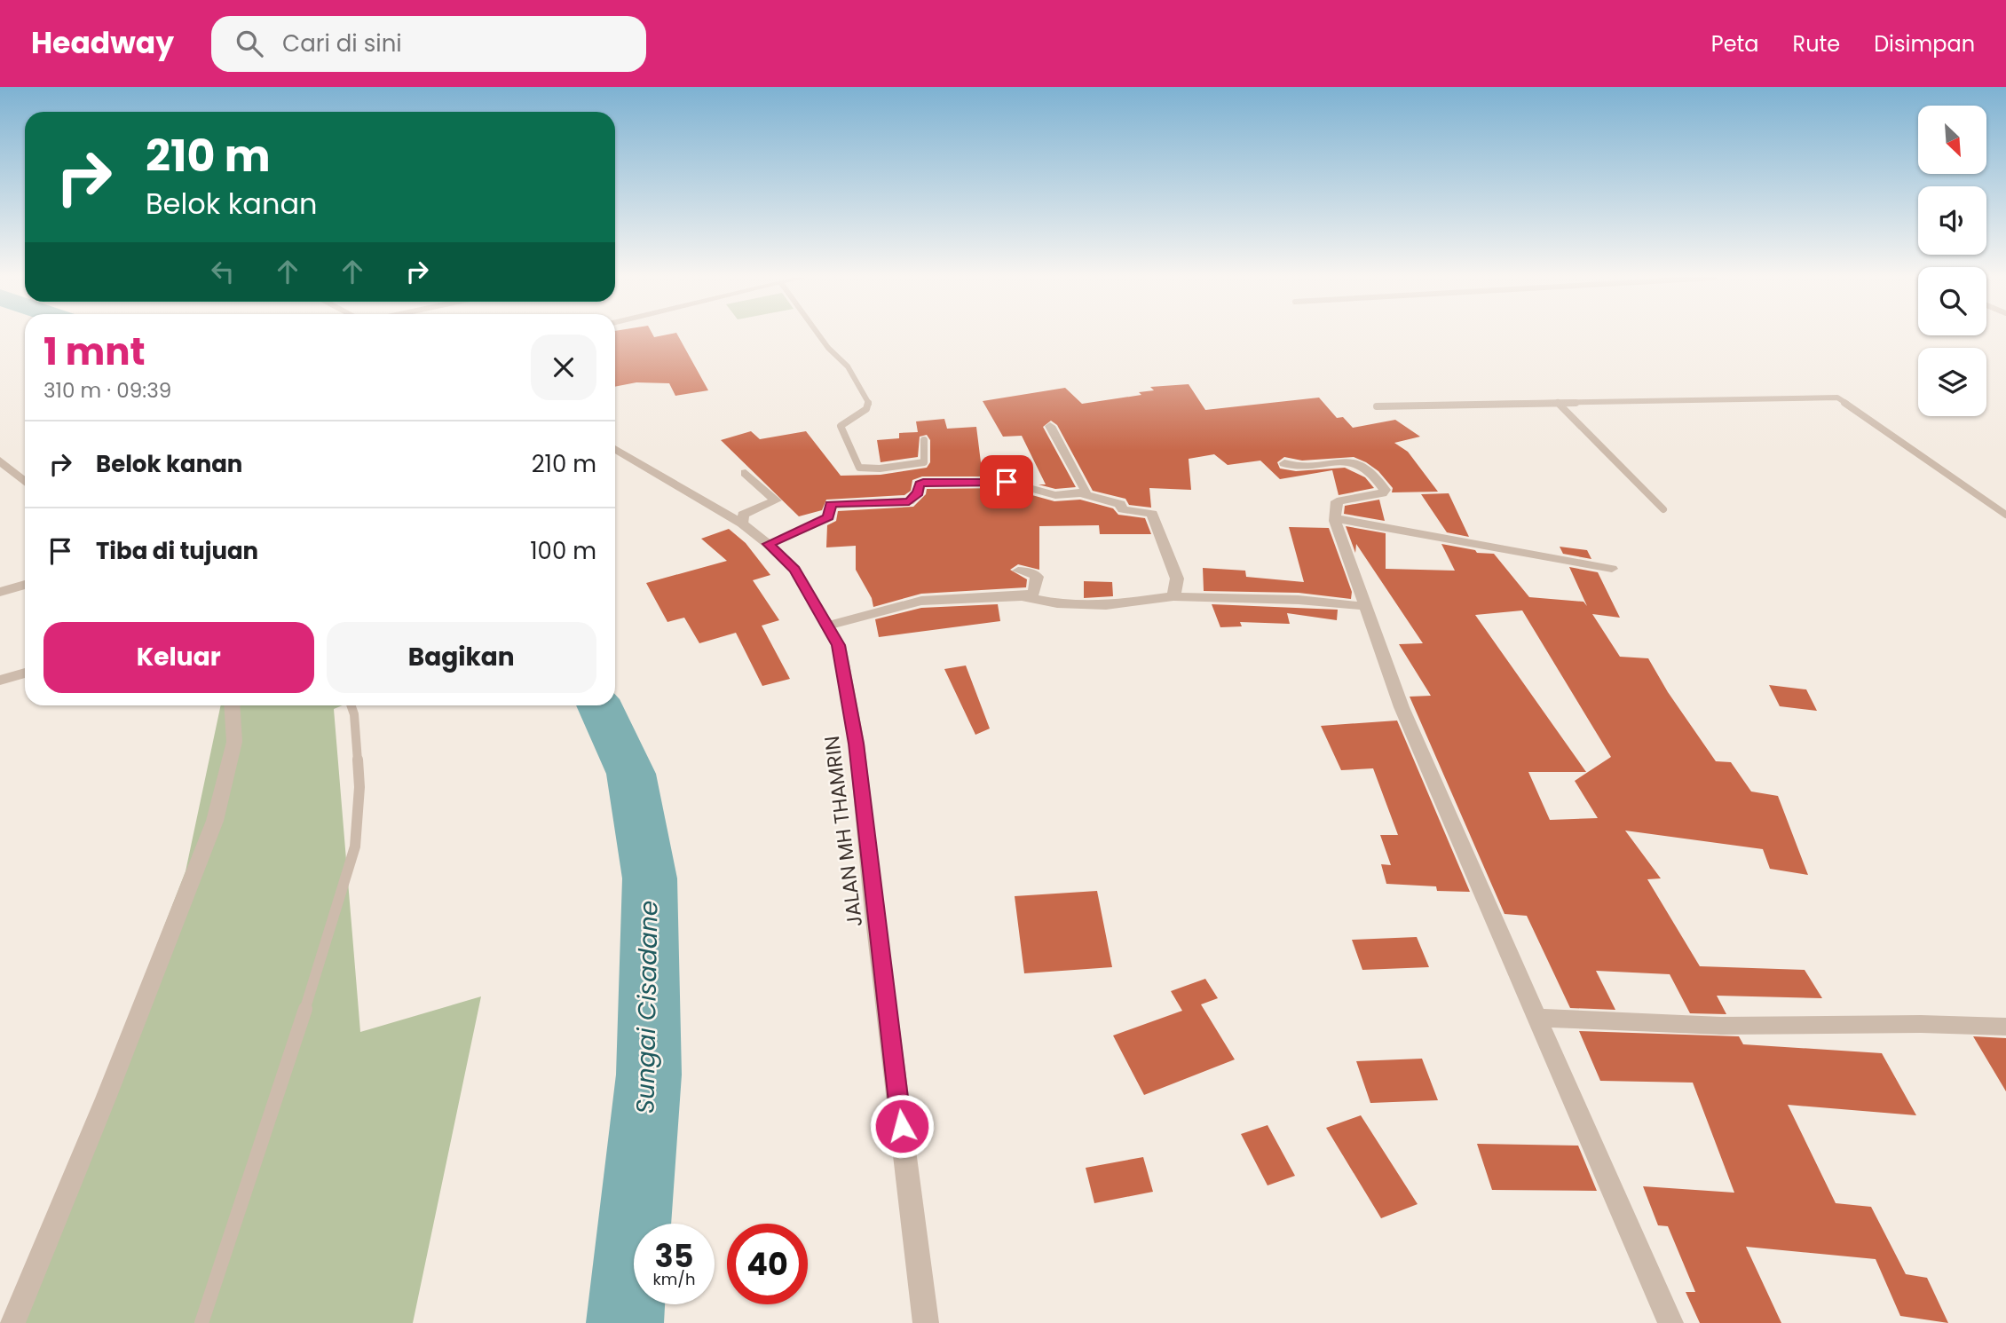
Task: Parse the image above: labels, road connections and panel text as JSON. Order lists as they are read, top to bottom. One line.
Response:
{"streets":{"street":["JALAN MH THAMRIN"]},"water":["Sungai Cisadane"],"north":"bottom right","page":{"header":"Headway","search":"Cari di sini","nav":["Peta","Rute","Disimpan"],"turn":["210 m","Belok kanan"],"heading":["1 mnt","310 m · 09:39"],"list":[{"name":"Belok kanan","value":"210 m"},{"name":"Tiba di tujuan","value":"100 m"}],"buttons":["Keluar","Bagikan"],"speed":"35 km/h","limit":"40"}}
